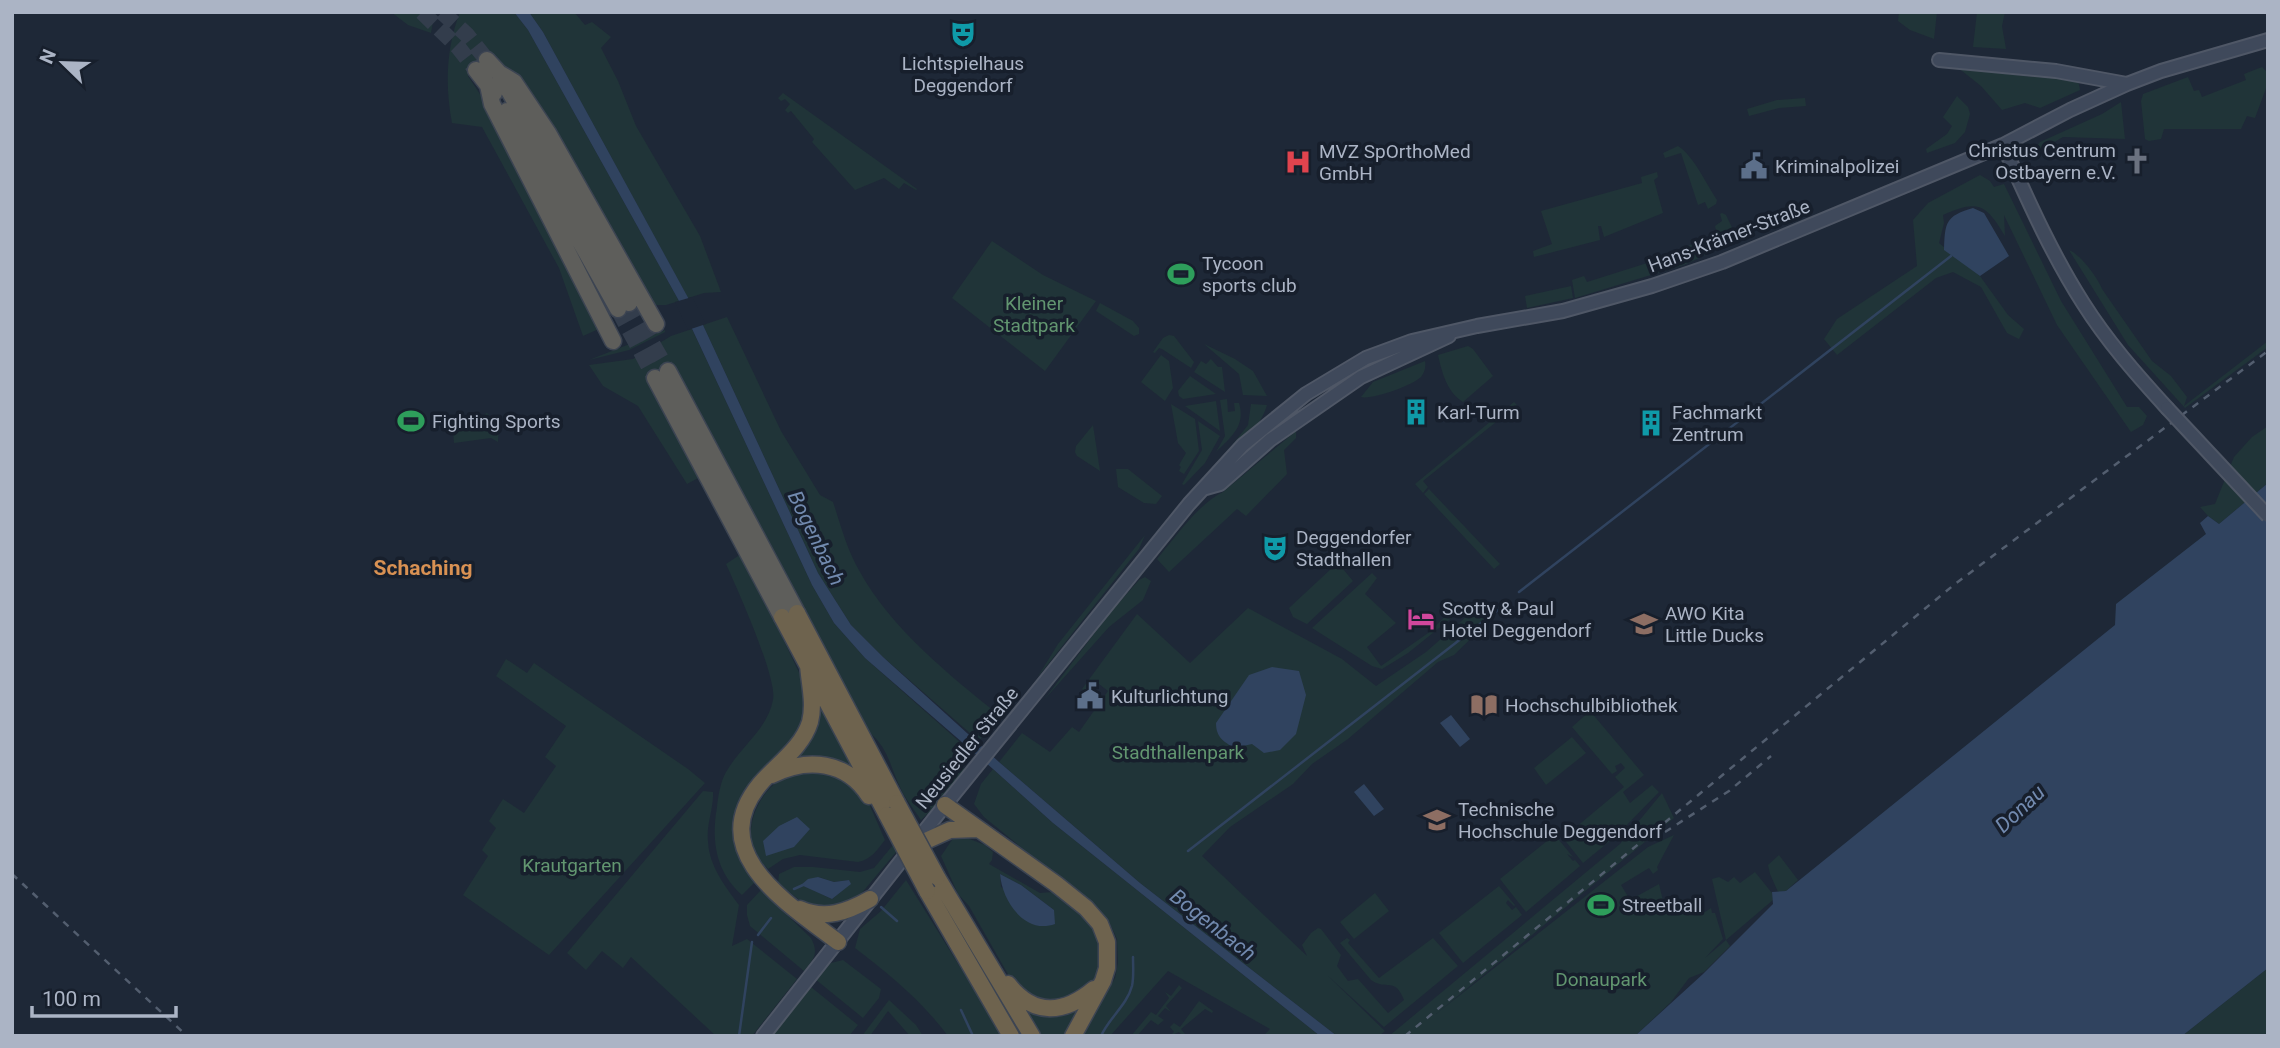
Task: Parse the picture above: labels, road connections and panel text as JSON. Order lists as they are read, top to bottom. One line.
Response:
{"streets":{"main road":["Hans-Krämer-Straße","Neusiedler Straße"]},"crossings":[["Hans-Krämer-Straße","Neusiedler Straße"]],"districts":["Schaching"],"water":["Bogenbach","Donau"],"parks":["Kleiner Stadtpark","Stadthallenpark","Krautgarten","Donaupark"],"places":{"theatre":["Lichtspielhaus Deggendorf","Deggendorfer Stadthallen"],"church":["Christus Centrum Ostbayern e.V."],"hospital":["MVZ SpOrthoMed GmbH"],"public building":["Kriminalpolizei","Kulturlichtung"],"sports":["Tycoon sports club","Fighting Sports","Streetball"],"building":["Karl-Turm","Fachmarkt Zentrum"],"hotel":["Scotty & Paul Hotel Deggendorf"],"school or university":["AWO Kita Little Ducks","Technische Hochschule Deggendorf"],"library":["Hochschulbibliothek"]},"scale_bar":"100 m","north":"top left"}
